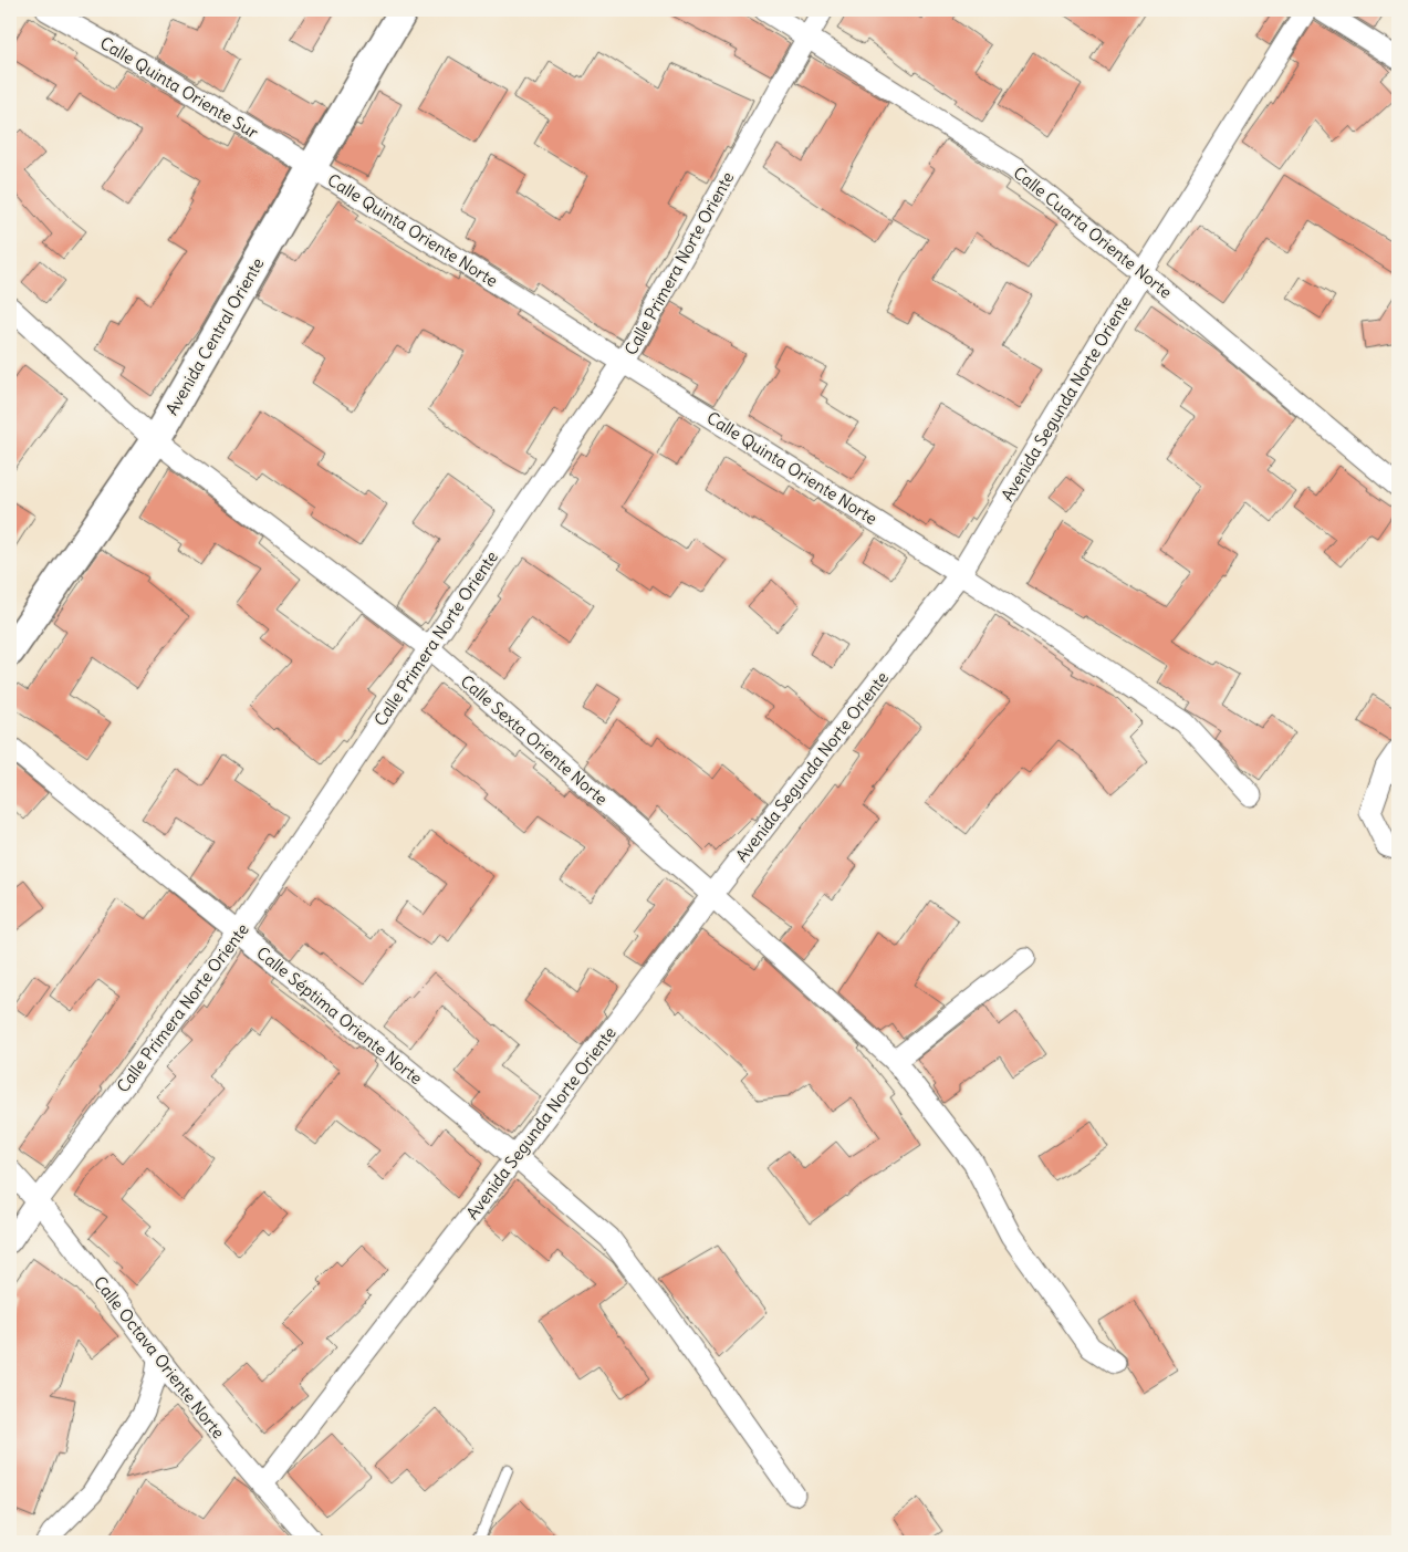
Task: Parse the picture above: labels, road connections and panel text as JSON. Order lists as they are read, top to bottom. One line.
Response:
{"streets":{"street":["Calle Quinta Oriente Sur","Calle Quinta Oriente Norte","Calle Cuarta Oriente Norte","Calle Primera Norte Oriente","Avenida Central Oriente","Avenida Segunda Norte Oriente","Calle Sexta Oriente Norte","Calle Séptima Oriente Norte","Calle Octava Oriente Norte"]},"crossings":[["Calle Quinta Oriente Sur","Calle Quinta Oriente Norte"],["Calle Quinta Oriente Sur","Avenida Central Oriente"],["Calle Quinta Oriente Norte","Calle Primera Norte Oriente"],["Calle Quinta Oriente Norte","Avenida Central Oriente"],["Calle Quinta Oriente Norte","Avenida Segunda Norte Oriente"],["Calle Cuarta Oriente Norte","Calle Primera Norte Oriente"],["Calle Cuarta Oriente Norte","Avenida Segunda Norte Oriente"],["Calle Primera Norte Oriente","Calle Sexta Oriente Norte"],["Calle Primera Norte Oriente","Calle Séptima Oriente Norte"],["Calle Primera Norte Oriente","Calle Octava Oriente Norte"],["Avenida Central Oriente","Calle Sexta Oriente Norte"],["Avenida Segunda Norte Oriente","Calle Sexta Oriente Norte"],["Avenida Segunda Norte Oriente","Calle Séptima Oriente Norte"],["Avenida Segunda Norte Oriente","Calle Octava Oriente Norte"]]}
